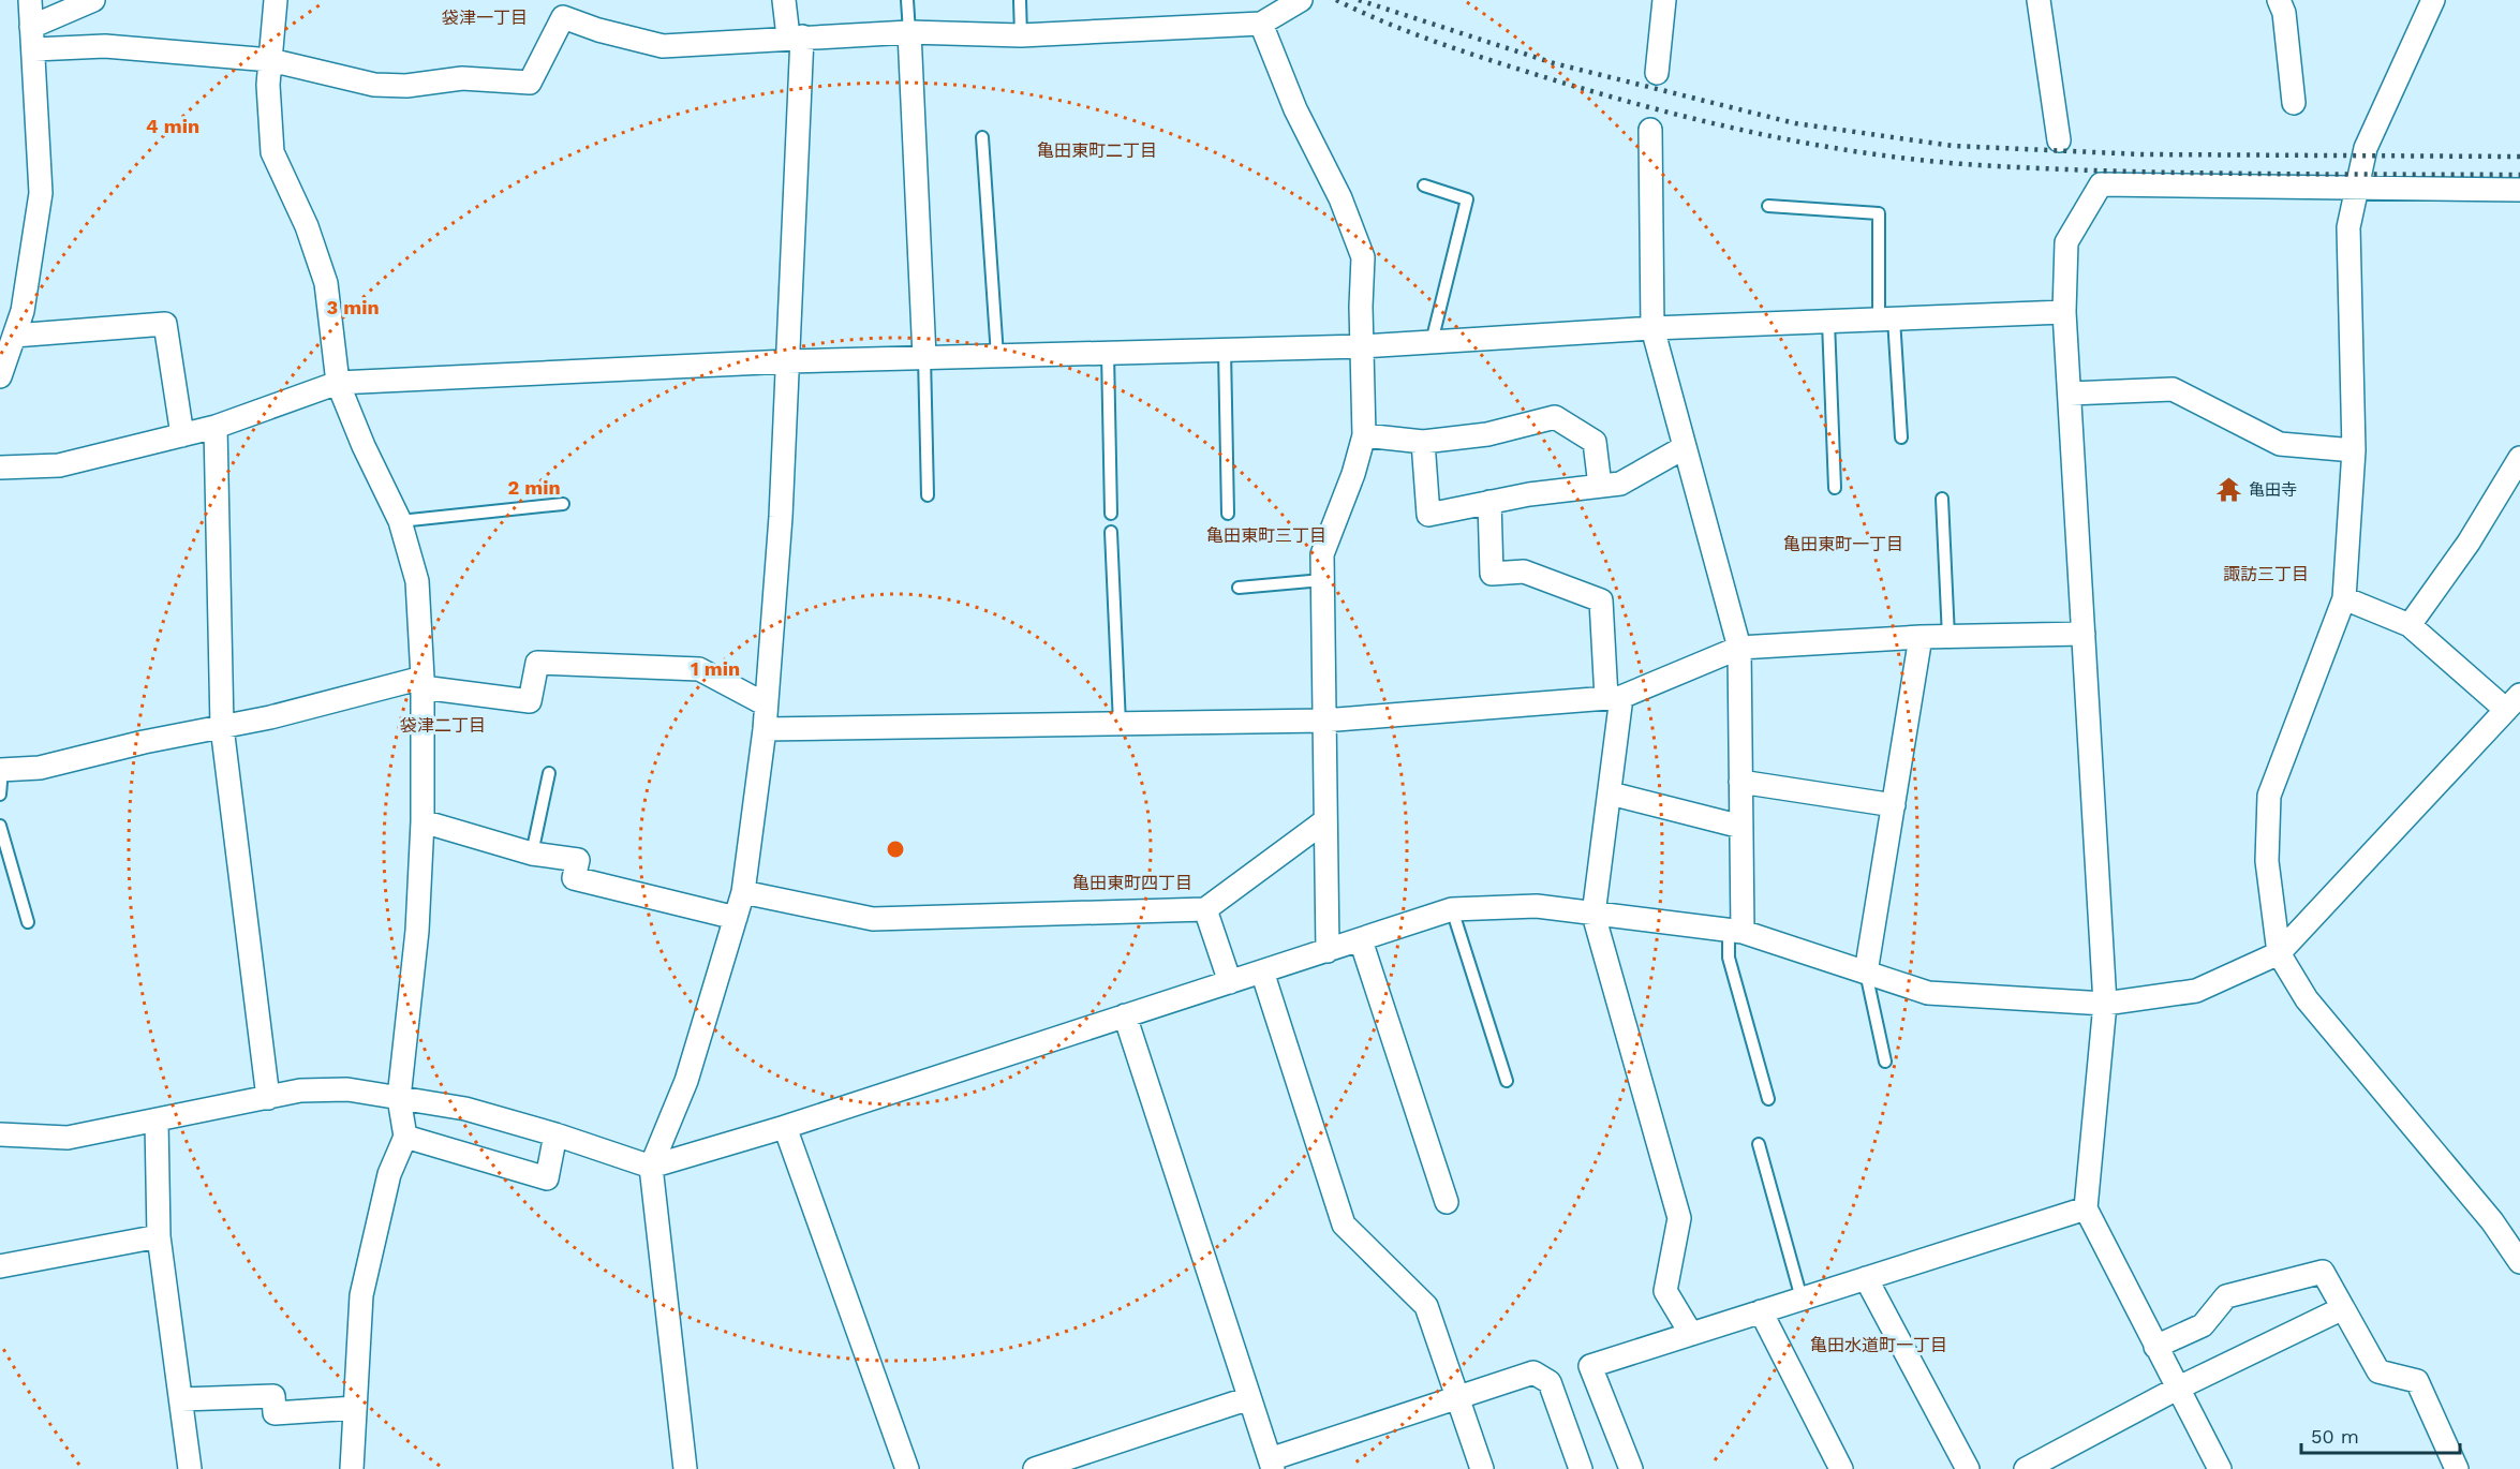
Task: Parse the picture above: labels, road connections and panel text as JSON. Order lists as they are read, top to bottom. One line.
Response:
{"districts":["袋津一丁目","亀田東町二丁目","亀田東町三丁目","亀田東町一丁目","諏訪三丁目","袋津二丁目","亀田東町四丁目","亀田水道町一丁目"],"places":{"temple":["亀田寺"]},"scale_bar":"50 m","rings":["4 min","3 min","2 min","1 min"]}
